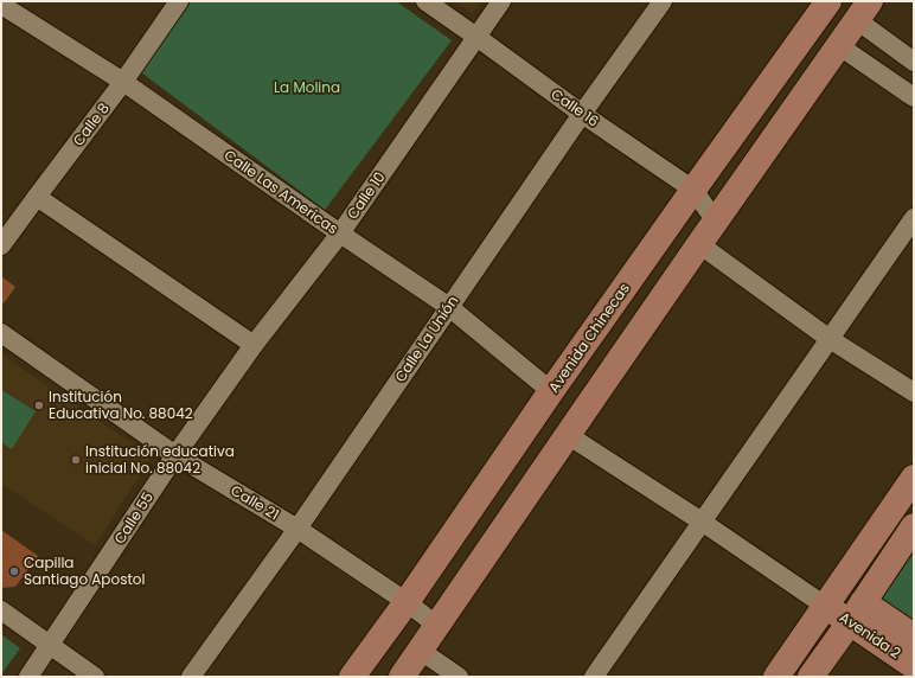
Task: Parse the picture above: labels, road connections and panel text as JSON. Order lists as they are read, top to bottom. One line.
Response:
{"streets":{"main road":["Avenida Chinecas","Avenida 2"],"street":["Calle 16","Calle 8","Calle Las Americas","Calle 10","Calle La Unión","Calle 21","Calle 55"]},"crossings":[["Calle 16","Calle 10"],["Calle 16","Avenida Chinecas"],["Calle 16","Calle La Unión"],["Calle 8","Calle Las Americas"],["Calle Las Americas","Calle 10"],["Calle Las Americas","Avenida Chinecas"],["Calle Las Americas","Calle La Unión"],["Calle 10","Calle 21"],["Calle 10","Calle 55"],["Avenida Chinecas","Calle 21"],["Calle La Unión","Calle 21"],["Calle 21","Calle 55"]],"parks":["La Molina"],"places":["Institución Educativa No. 88042","Institución educativa inicial No. 88042","Capilla Santiago Apostol"]}
